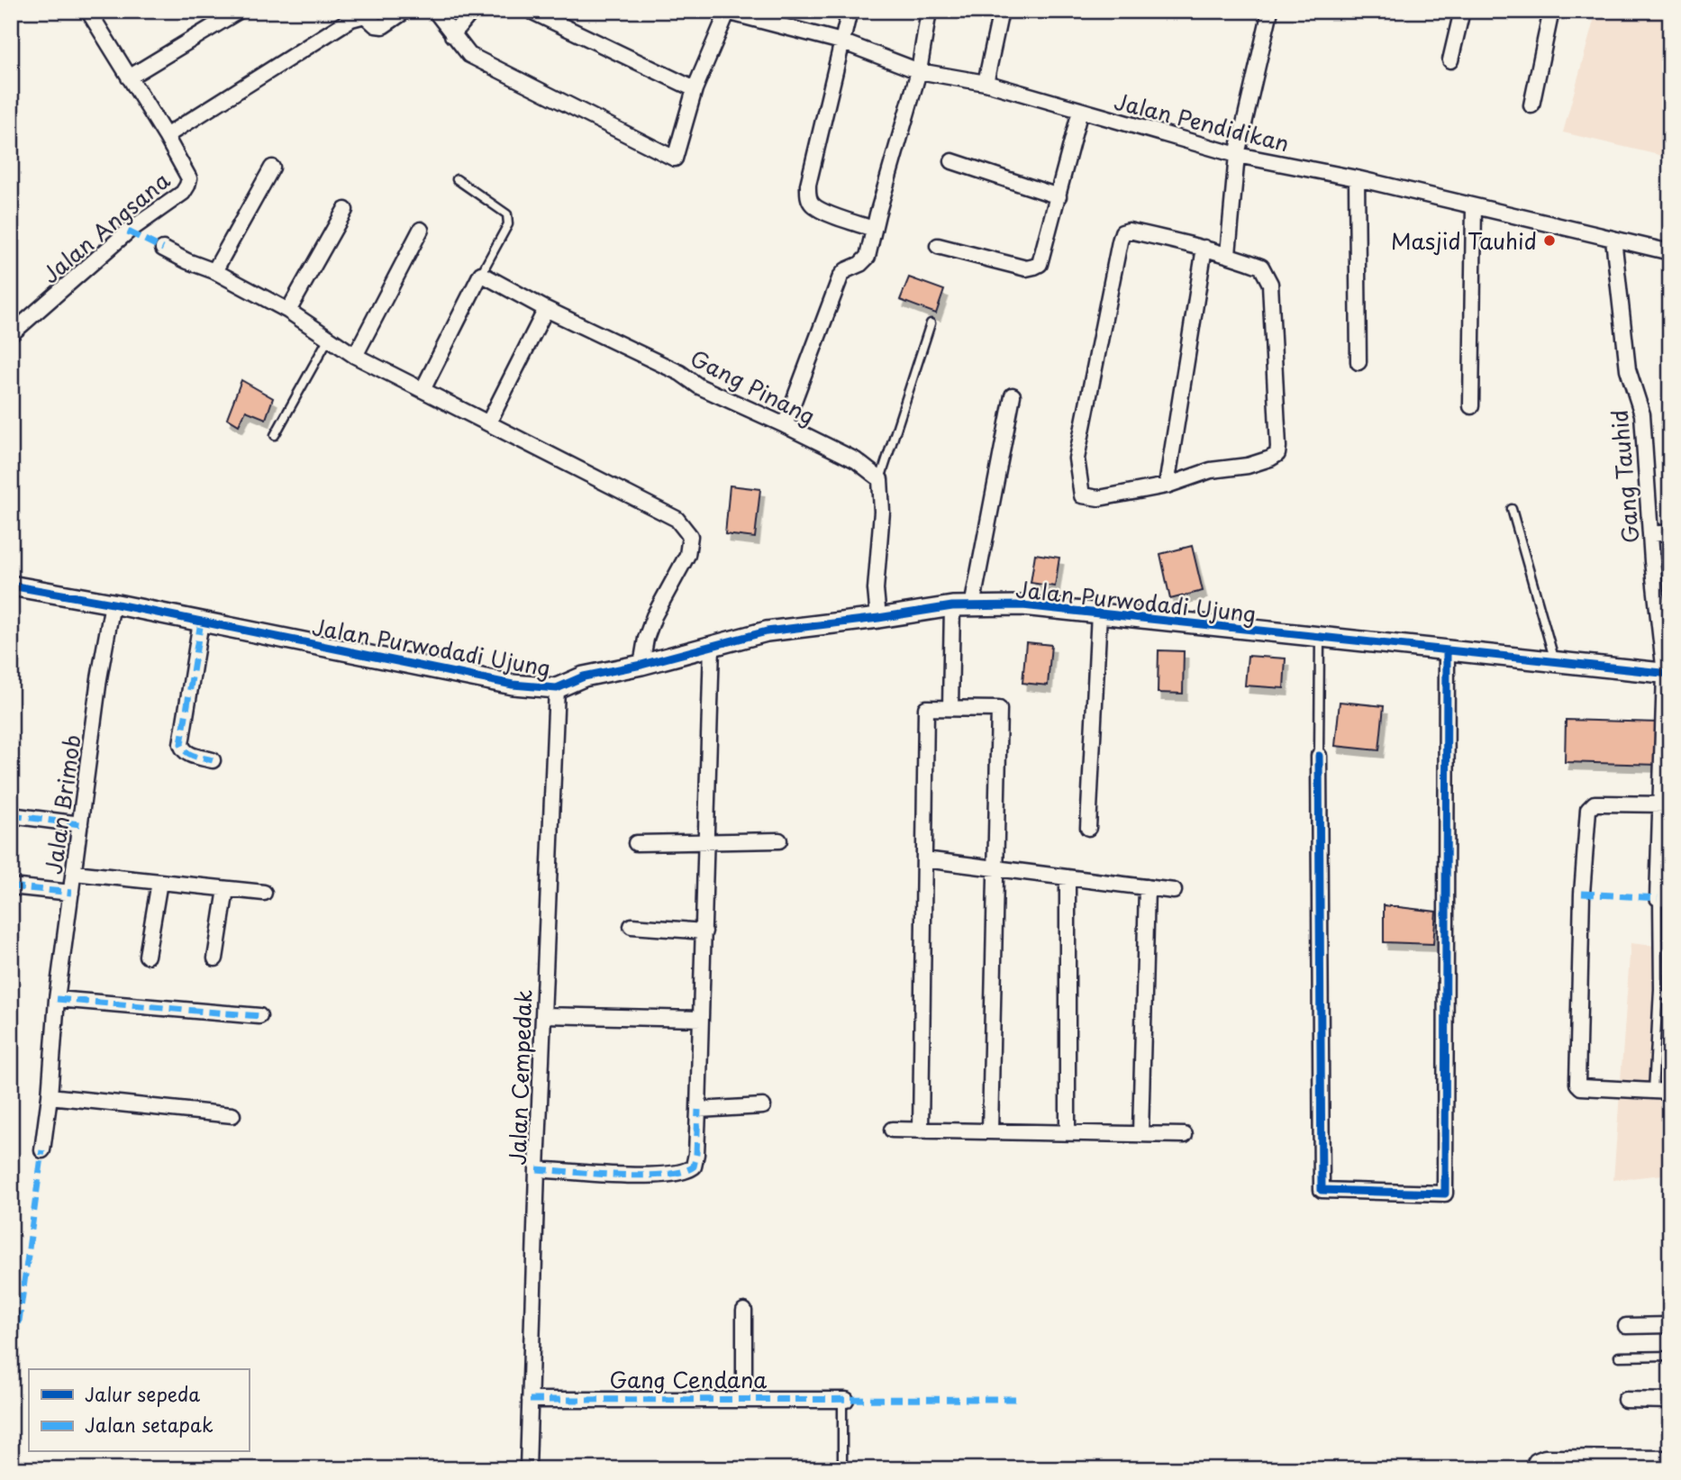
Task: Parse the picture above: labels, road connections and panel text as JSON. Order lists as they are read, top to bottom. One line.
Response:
{"streets":{"street":["Jalan Pendidikan","Jalan Angsana","Gang Pinang","Gang Tauhid","Jalan Purwodadi Ujung","Jalan Brimob","Jalan Cempedak","Gang Cendana"]},"crossings":[["Jalan Pendidikan","Gang Tauhid"],["Gang Tauhid","Jalan Purwodadi Ujung"],["Jalan Purwodadi Ujung","Jalan Brimob"],["Jalan Purwodadi Ujung","Jalan Cempedak"],["Jalan Cempedak","Gang Cendana"]],"places":["Masjid Tauhid"],"legend":["Jalur sepeda","Jalan setapak"]}
